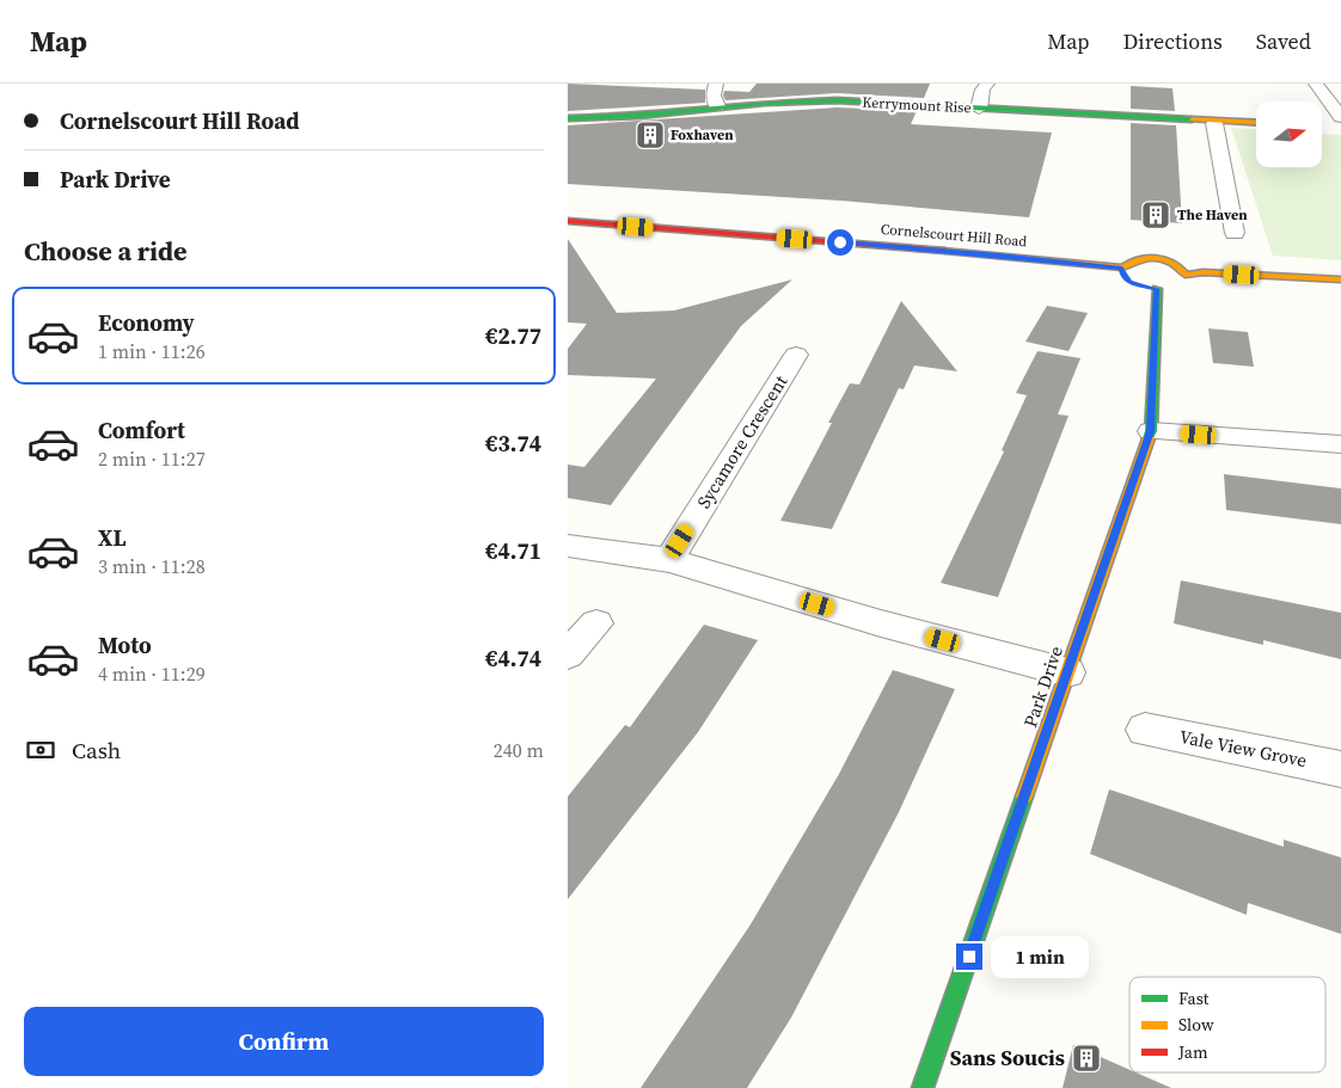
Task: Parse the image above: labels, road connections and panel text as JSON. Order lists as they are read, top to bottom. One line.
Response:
{"streets":{"street":["Kerrymount Rise","Cornelscourt Hill Road","Sycamore Crescent","Park Drive","Vale View Grove"]},"crossings":[["Cornelscourt Hill Road","Park Drive"]],"places":{"building":["Foxhaven","The Haven","Sans Soucis"]},"legend":["Fast","Slow","Jam"],"north":"right","page":{"header":"Map","nav":["Map","Directions","Saved"],"banner":["Cornelscourt Hill Road","Park Drive"],"heading":"Choose a ride","list":[{"name":"Economy","note":"1 min · 11:26","value":"€2.77"},{"name":"Comfort","note":"2 min · 11:27","value":"€3.74"},{"name":"XL","note":"3 min · 11:28","value":"€4.71"},{"name":"Moto","note":"4 min · 11:29","value":"€4.74"}],"pay":["Cash","240 m"],"bubble":"1 min","buttons":"Confirm"}}
